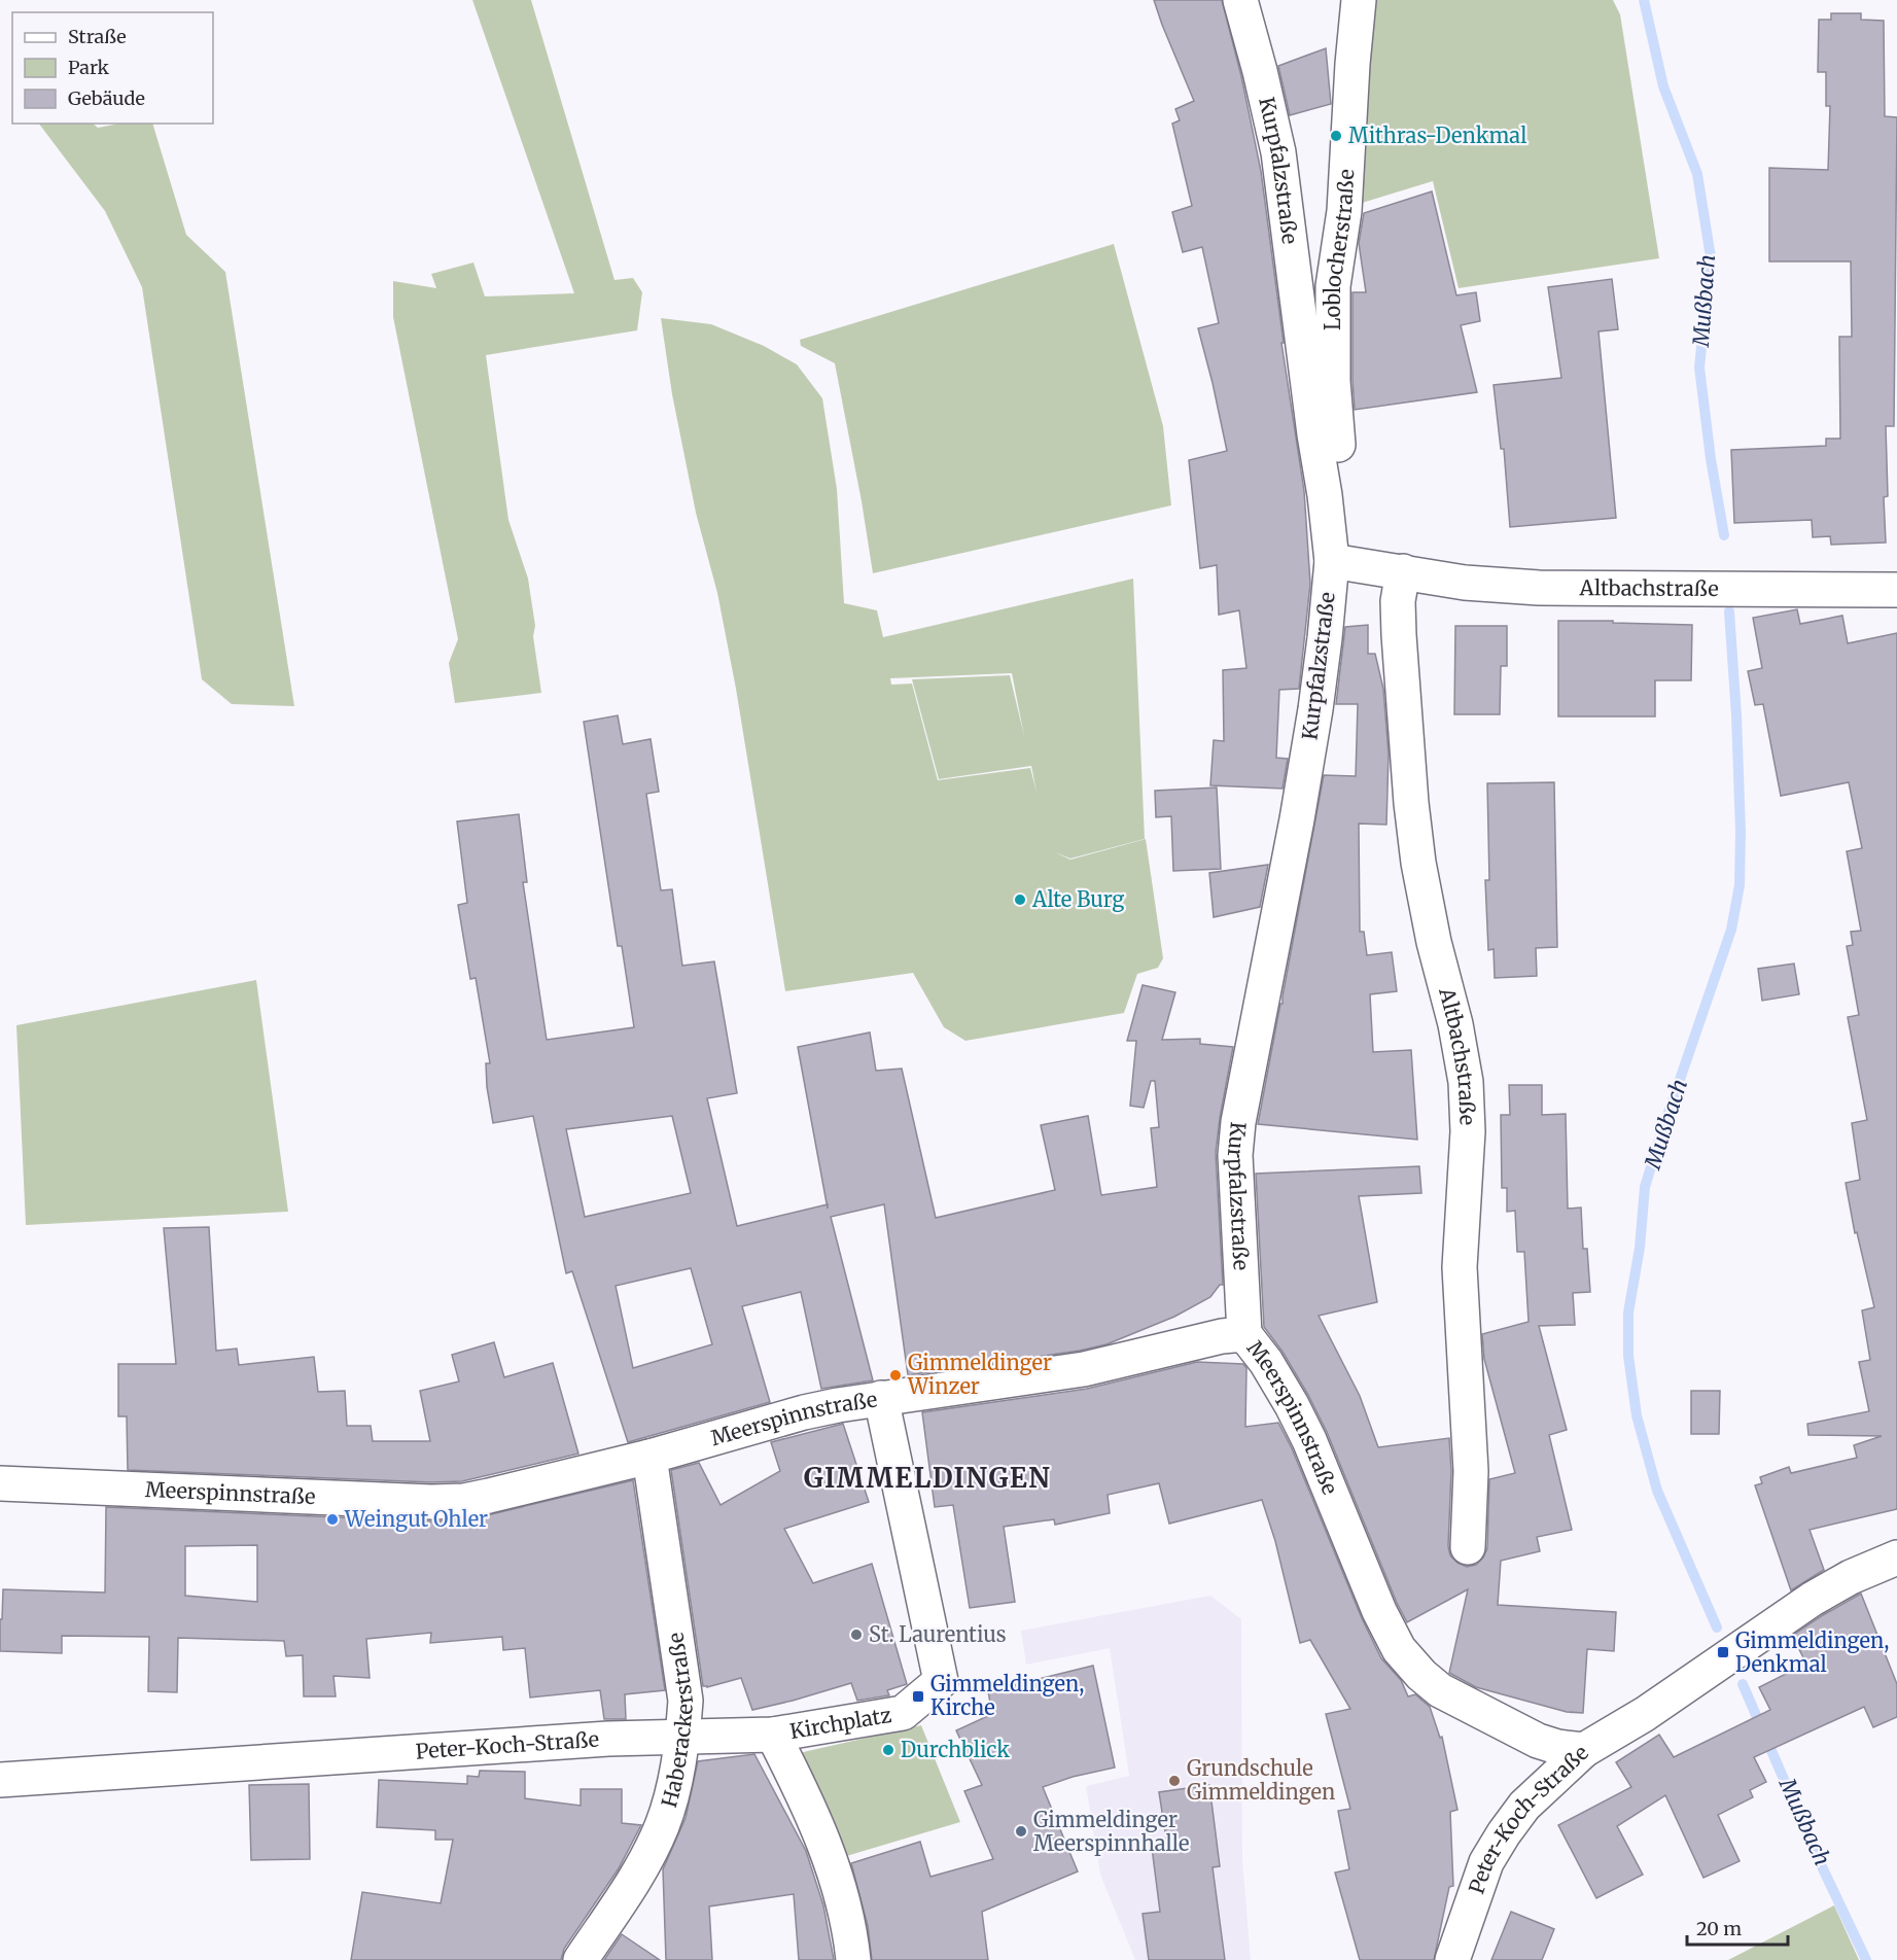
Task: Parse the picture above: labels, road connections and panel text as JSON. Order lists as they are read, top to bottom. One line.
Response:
{"streets":{"street":["Kurpfalzstraße","Loblocherstraße","Altbachstraße","Meerspinnstraße","Haberackerstraße","Kirchplatz","Peter-Koch-Straße"]},"crossings":[["Kurpfalzstraße","Loblocherstraße"],["Kurpfalzstraße","Altbachstraße"],["Kurpfalzstraße","Meerspinnstraße"],["Meerspinnstraße","Haberackerstraße"],["Meerspinnstraße","Kirchplatz"],["Meerspinnstraße","Peter-Koch-Straße"],["Haberackerstraße","Peter-Koch-Straße"],["Kirchplatz","Peter-Koch-Straße"]],"districts":["GIMMELDINGEN"],"water":["Mußbach"],"places":{"other":["Mithras-Denkmal","Alte Burg","Gimmeldinger Winzer","Weingut Ohler","St. Laurentius","Durchblick","Grundschule Gimmeldingen","Gimmeldinger Meerspinnhalle"],"transit":["Gimmeldingen, Denkmal","Gimmeldingen, Kirche"]},"legend":["Straße","Park","Gebäude"],"scale_bar":"20 m"}
